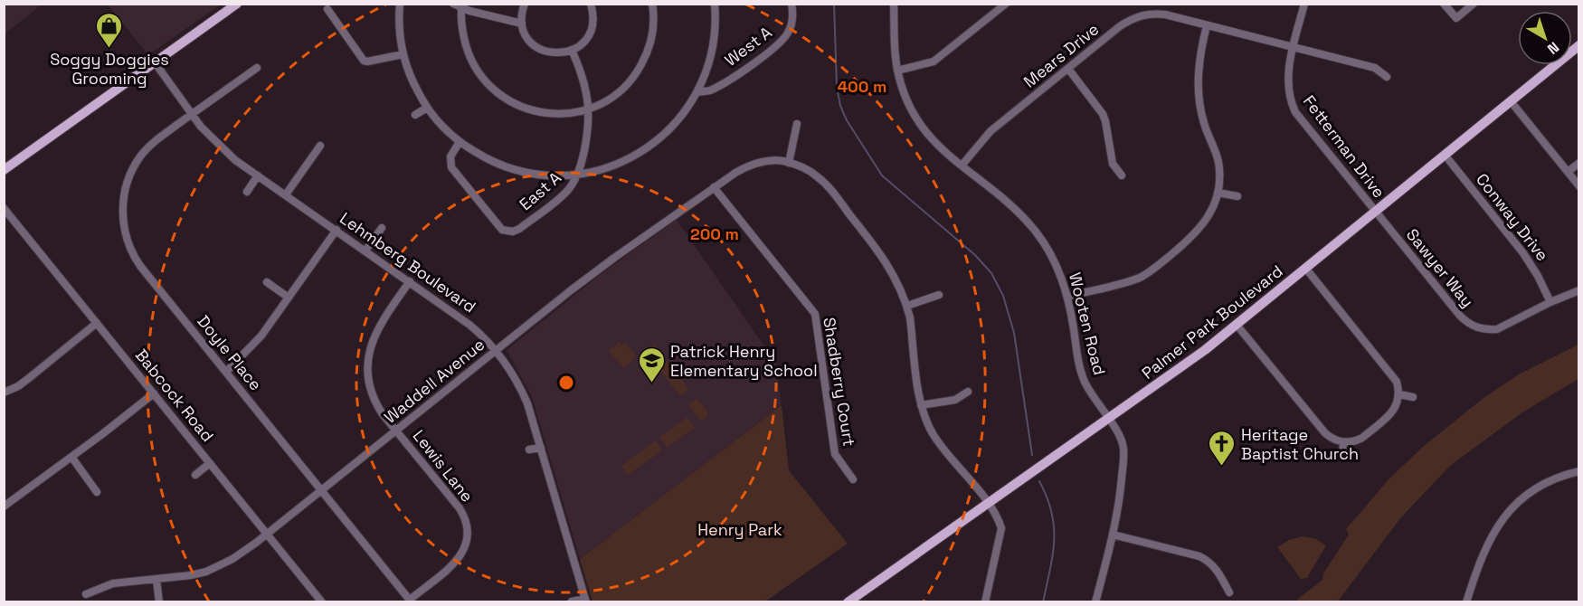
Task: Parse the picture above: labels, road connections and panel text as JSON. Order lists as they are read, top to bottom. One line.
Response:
{"streets":{"main road":["Palmer Park Boulevard"],"street":["West A","Mears Drive","Fetterman Drive","East A","Conway Drive","Lehmberg Boulevard","Sawyer Way","Wooten Road","Doyle Place","Waddell Avenue","Shadberry Court","Babcock Road","Lewis Lane"]},"crossings":[["Mears Drive","Fetterman Drive"],["Mears Drive","Wooten Road"],["Fetterman Drive","Sawyer Way"],["Fetterman Drive","Palmer Park Boulevard"],["Conway Drive","Sawyer Way"],["Conway Drive","Palmer Park Boulevard"],["Lehmberg Boulevard","Doyle Place"],["Lehmberg Boulevard","Waddell Avenue"],["Lehmberg Boulevard","Lewis Lane"],["Sawyer Way","Palmer Park Boulevard"],["Palmer Park Boulevard","Wooten Road"],["Doyle Place","Waddell Avenue"],["Doyle Place","Lewis Lane"],["Waddell Avenue","Shadberry Court"],["Waddell Avenue","Babcock Road"],["Waddell Avenue","Lewis Lane"]],"parks":["Henry Park"],"places":{"shop":["Soggy Doggies Grooming"],"school or university":["Patrick Henry Elementary School"],"church":["Heritage Baptist Church"]},"north":"bottom right","rings":["400 m","200 m"]}
